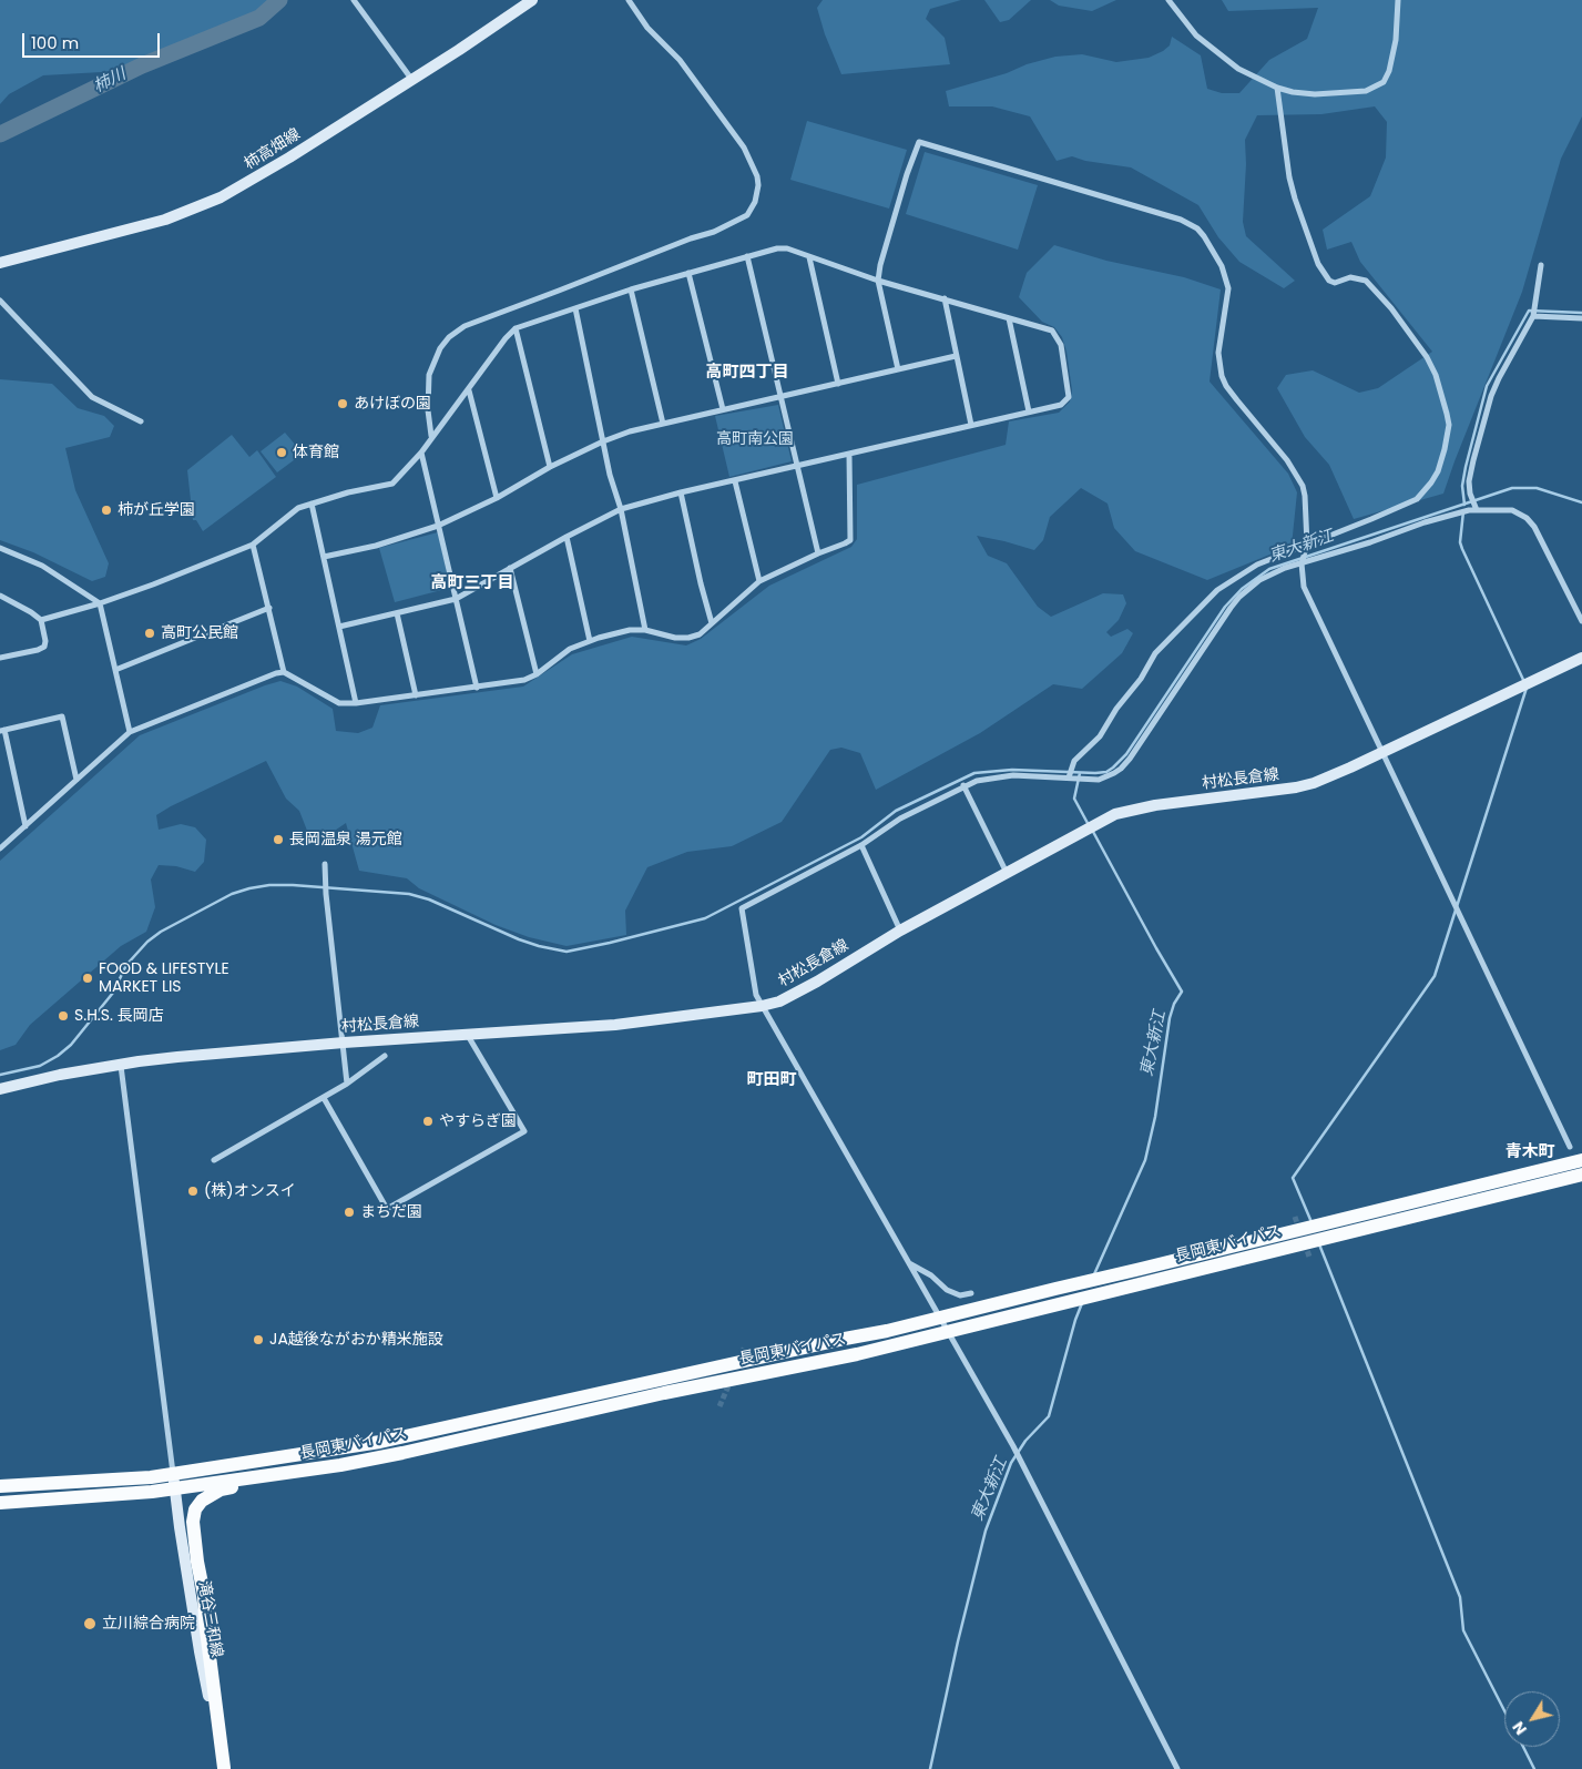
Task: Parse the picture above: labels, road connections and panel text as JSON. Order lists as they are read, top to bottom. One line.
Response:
{"streets":{"highway":["長岡東バイパス"],"main road":["柿高畑線","村松長倉線","滝谷三和線"]},"crossings":[["長岡東バイパス","滝谷三和線"]],"districts":["高町四丁目","高町三丁目","町田町","青木町"],"water":["柿川","東大新江"],"parks":["高町南公園"],"places":["あけぼの園","体育館","柿が丘学園","高町公民館","長岡温泉 湯元館","FOOD & LIFESTYLE MARKET LIS","S.H.S. 長岡店","やすらぎ園","(株)オンスイ","まちだ園","JA越後ながおか精米施設","立川綜合病院"],"scale_bar":"100 m","north":"bottom left"}
